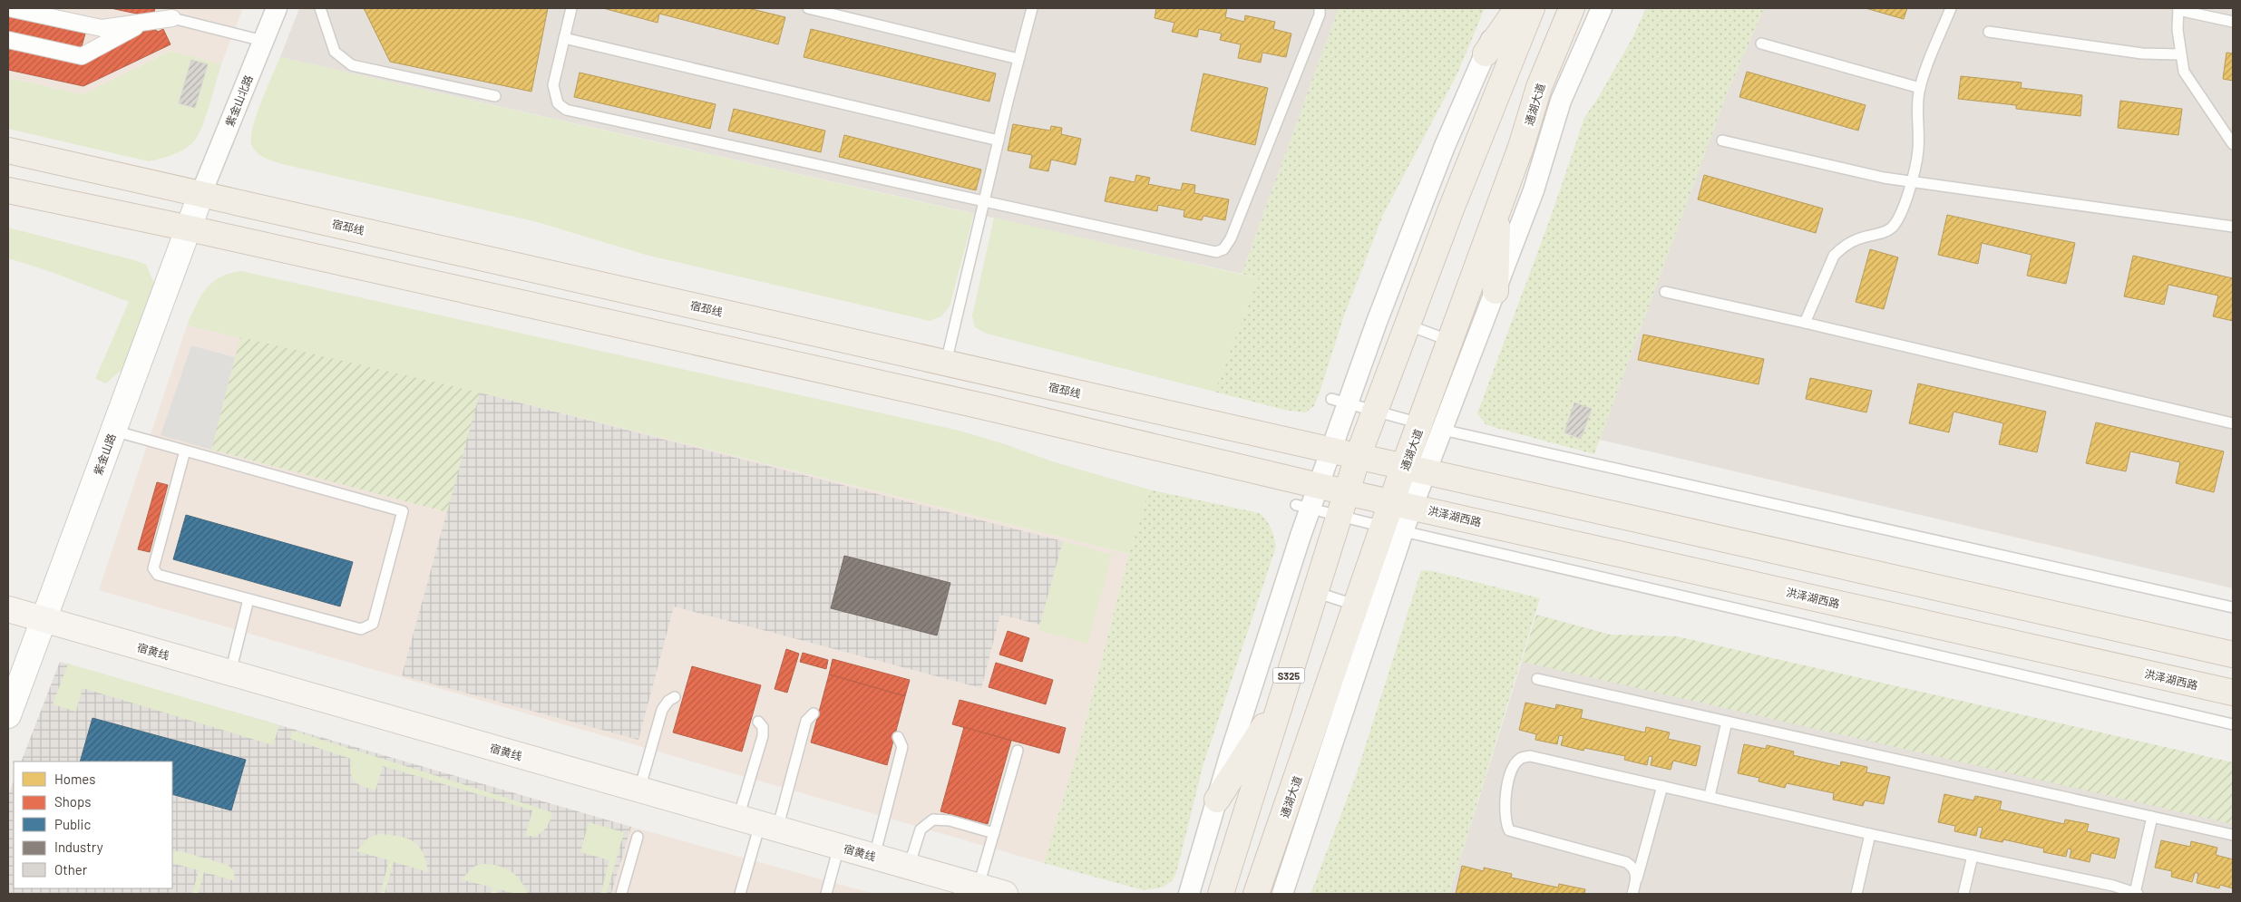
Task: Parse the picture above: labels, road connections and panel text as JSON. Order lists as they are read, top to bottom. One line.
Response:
{"streets":{"main road":["通湖大道","宿邳线","洪泽湖西路","宿黄线","S325"],"street":["紫金山北路","紫金山路"]},"crossings":[["紫金山北路","宿邳线"],["紫金山北路","紫金山路"],["通湖大道","宿邳线"],["通湖大道","洪泽湖西路"],["宿邳线","紫金山路"],["宿邳线","S325"],["紫金山路","宿黄线"]],"legend":["Homes","Shops","Public","Industry","Other"]}
